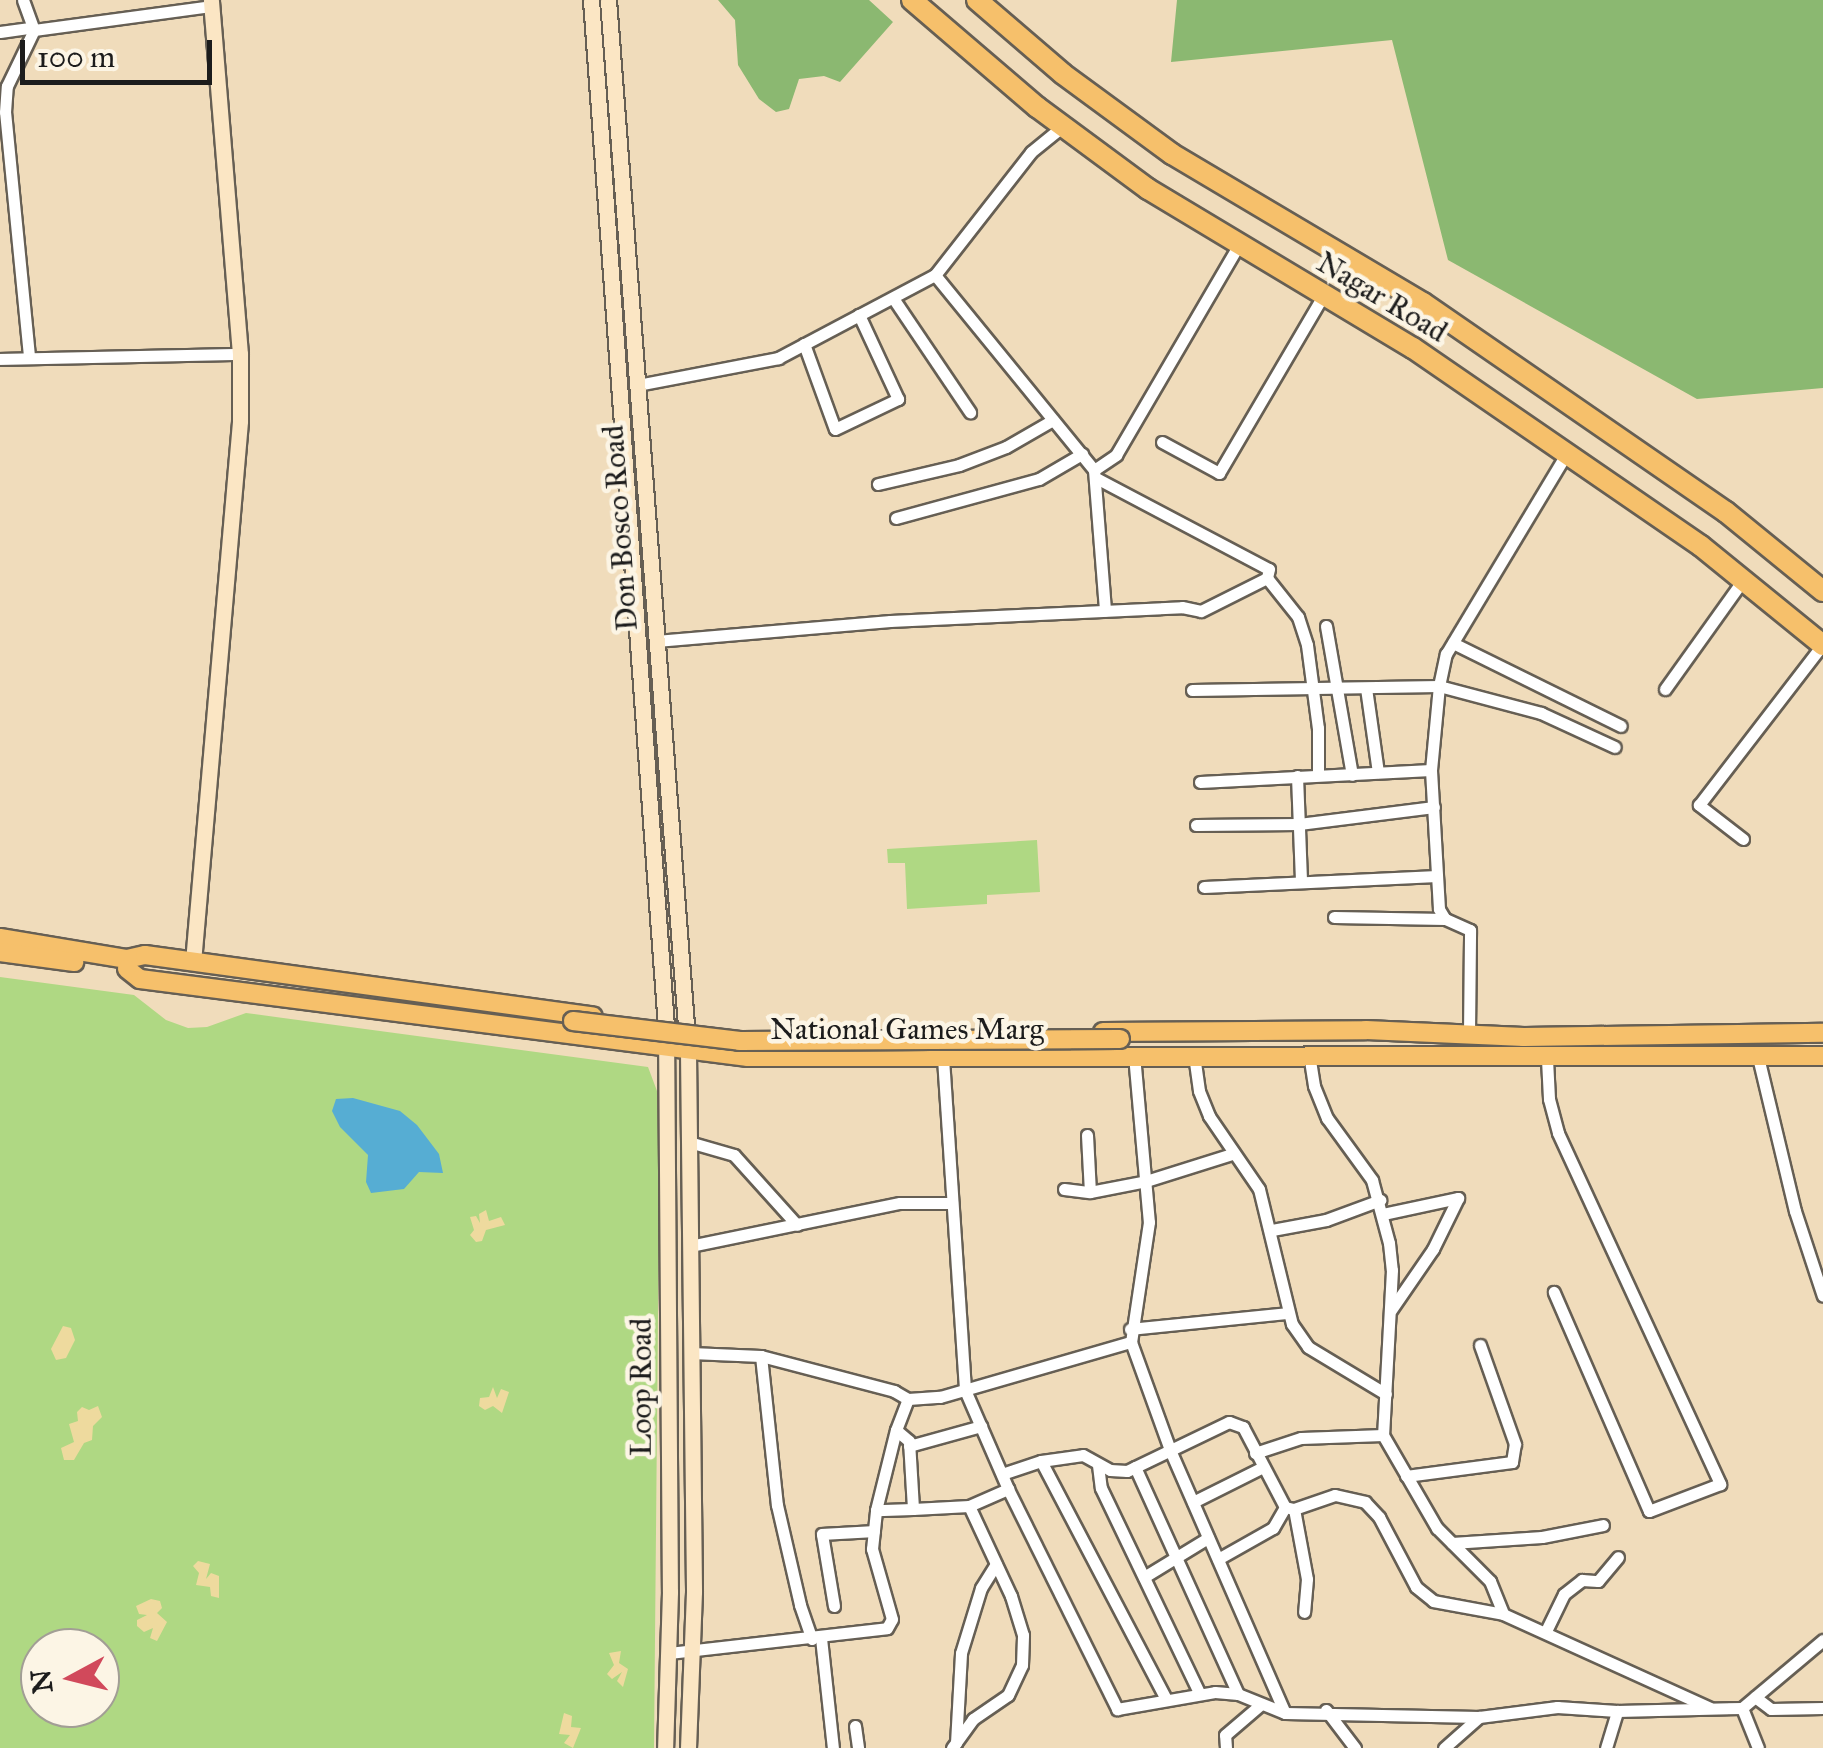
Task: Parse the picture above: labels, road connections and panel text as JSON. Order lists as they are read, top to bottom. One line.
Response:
{"streets":{"highway":["Nagar Road"],"main road":["Don Bosco Road","National Games Marg","Loop Road"]},"crossings":[["Don Bosco Road","National Games Marg"],["Don Bosco Road","Loop Road"],["National Games Marg","Loop Road"]],"scale_bar":"100 m","north":"left"}
